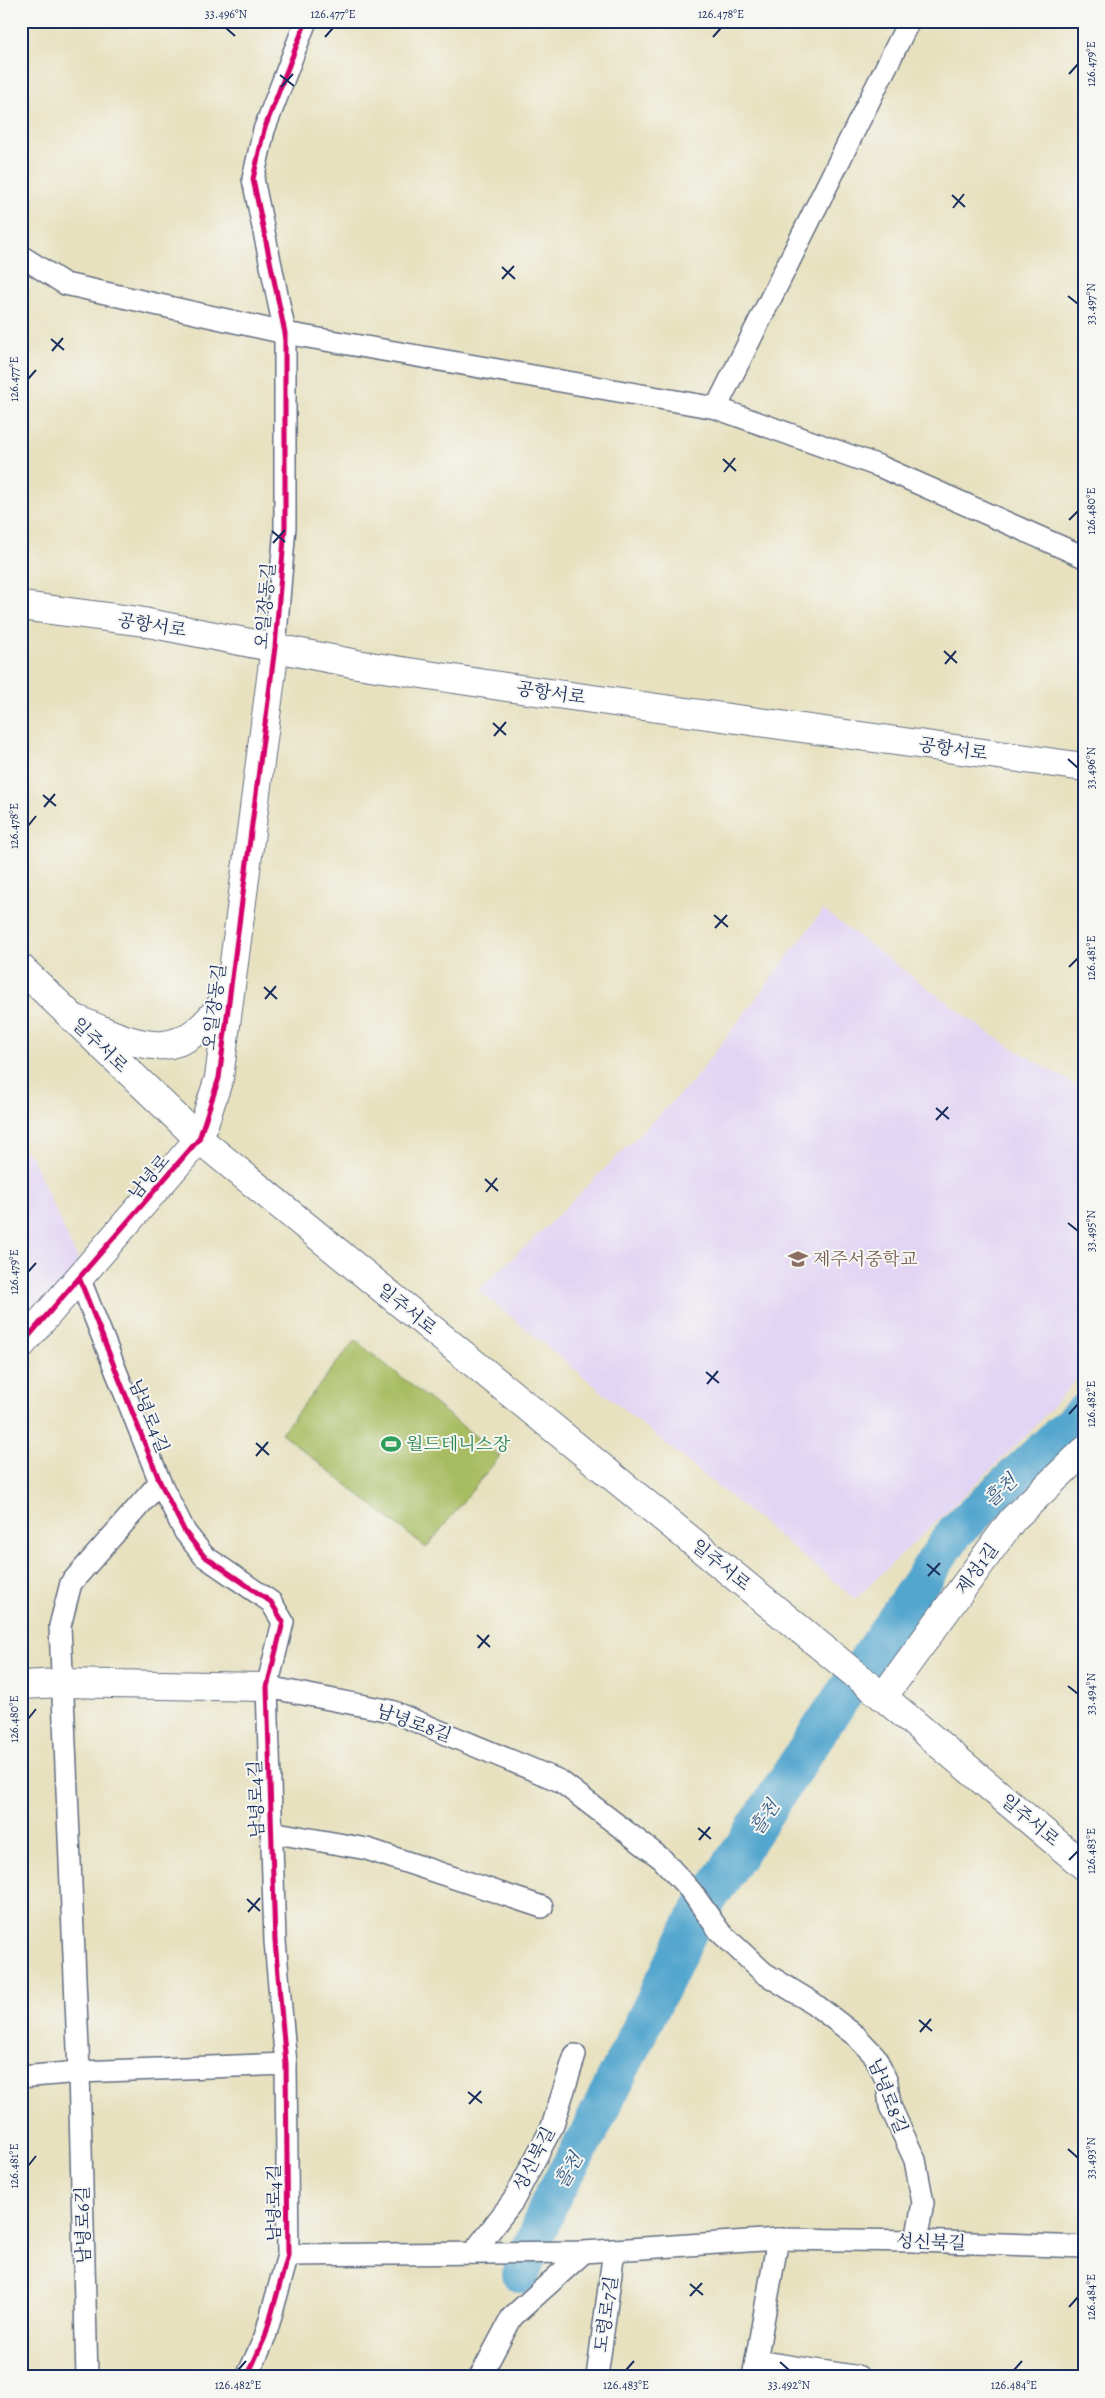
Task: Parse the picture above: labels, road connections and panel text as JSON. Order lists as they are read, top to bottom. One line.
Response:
{"streets":{"street":["오일장동길","공항서로","일주서로","남녕로","남녕로4길","제성1길","남녕로8길","성신북길","남녕로6길","도령로7길"]},"crossings":[["오일장동길","공항서로"],["오일장동길","일주서로"],["오일장동길","남녕로"],["일주서로","남녕로"],["일주서로","제성1길"],["남녕로","남녕로4길"],["남녕로4길","남녕로8길"],["남녕로4길","성신북길"],["남녕로8길","성신북길"],["남녕로8길","남녕로6길"],["성신북길","도령로7길"]],"water":["흘천"],"places":{"school or university":["제주서중학교"],"sports":["월드테니스장"]},"coordinates":["33.496°N","126.477°E","126.478°E","126.479°E","33.497°N","126.480°E","126.481°E","33.495°N","126.482°E","33.494°N","126.483°E","33.493°N","126.484°E","33.492°N"]}
